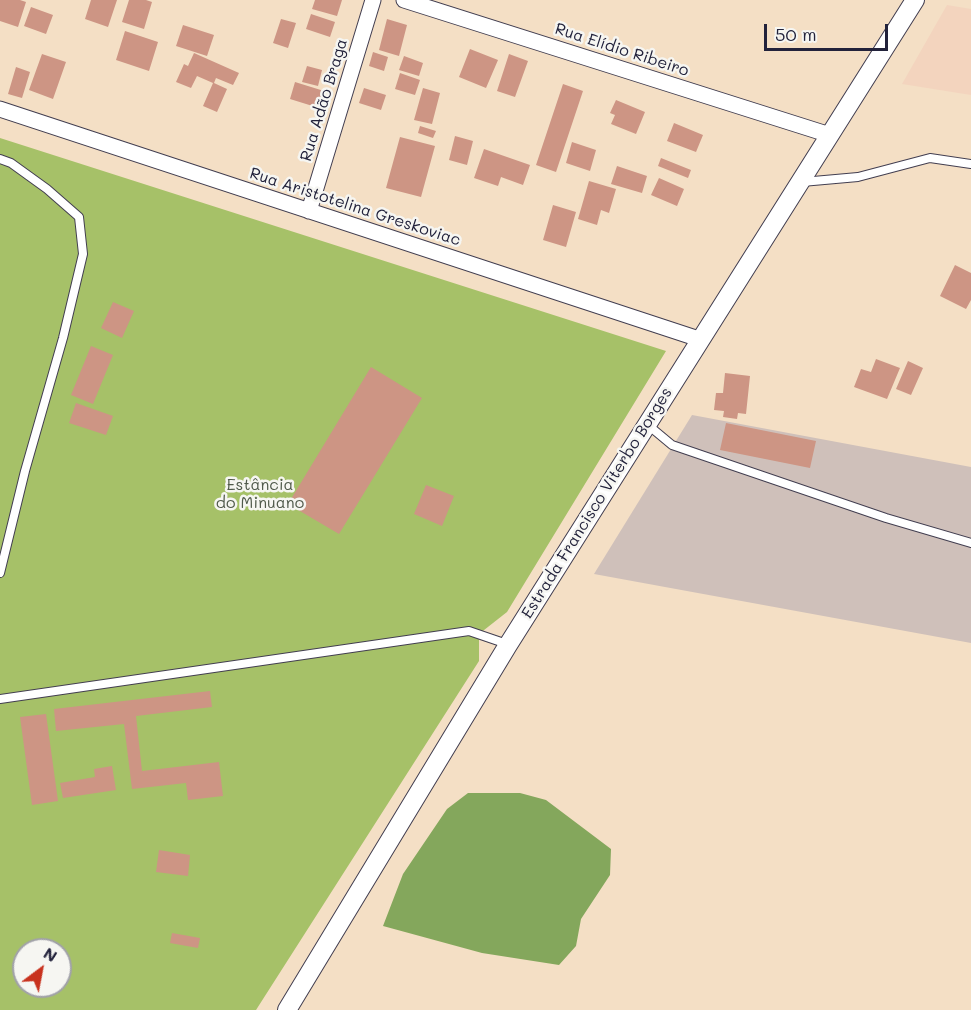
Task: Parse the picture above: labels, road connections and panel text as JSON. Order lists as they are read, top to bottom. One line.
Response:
{"streets":{"street":["Rua Elídio Ribeiro","Rua Adão Braga","Rua Aristotelina Greskoviac","Estrada Francisco Viterbo Borges"]},"crossings":[["Rua Elídio Ribeiro","Estrada Francisco Viterbo Borges"],["Rua Adão Braga","Rua Aristotelina Greskoviac"],["Rua Aristotelina Greskoviac","Estrada Francisco Viterbo Borges"]],"parks":["Estância do Minuano"],"scale_bar":"50 m","north":"top right"}
